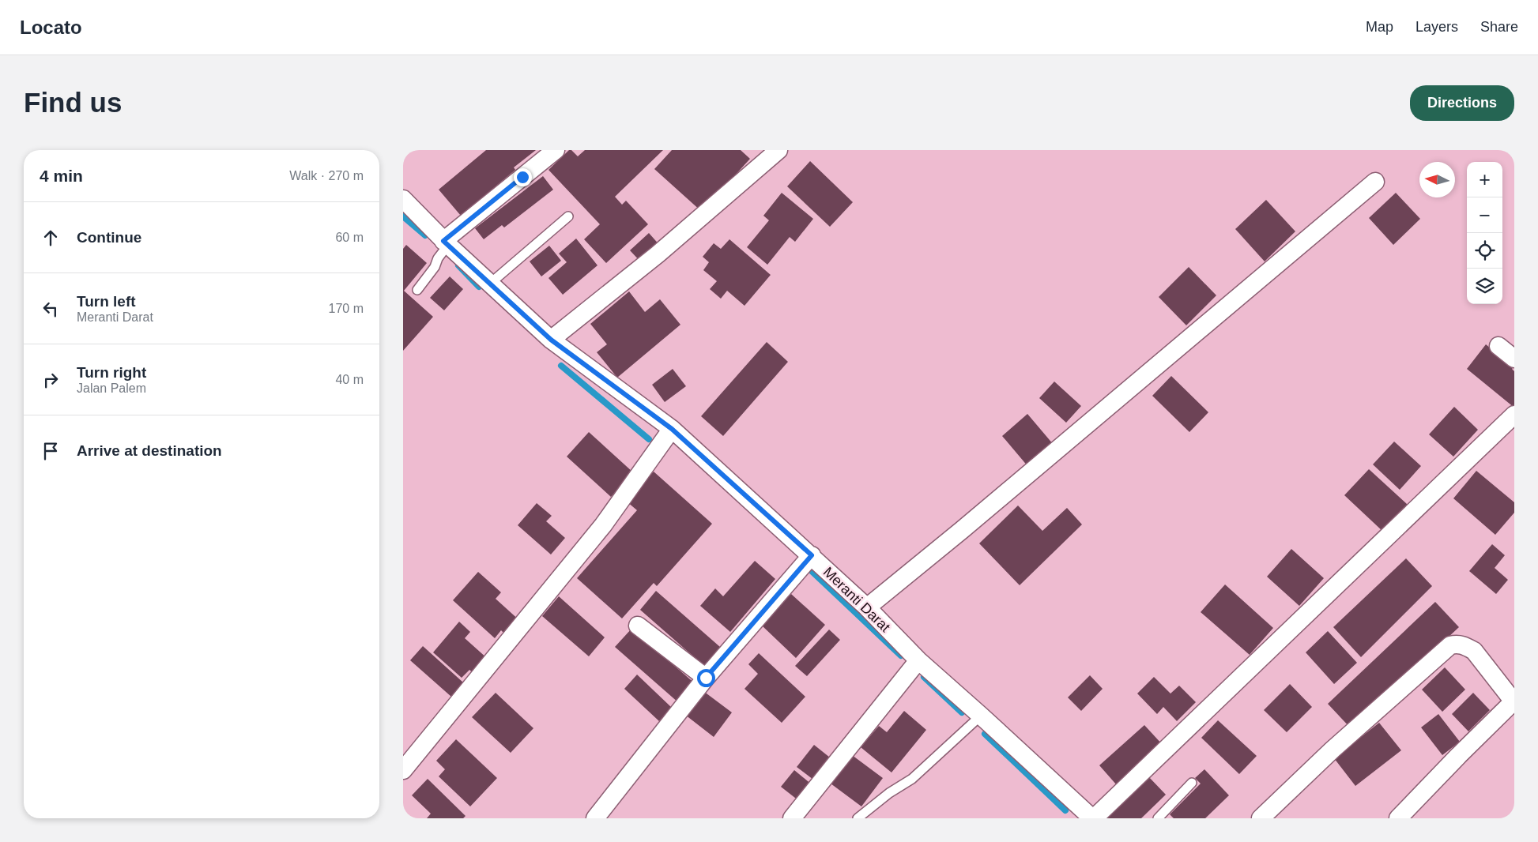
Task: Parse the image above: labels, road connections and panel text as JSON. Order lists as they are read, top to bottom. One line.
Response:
{"streets":{"street":["Meranti Darat"]},"north":"left","page":{"header":"Locato","nav":["Map","Layers","Share"],"buttons":"Directions","title":"Find us","heading":["4 min","Walk · 270 m"],"map_buttons":["+","−"],"list":[["Continue","60 m"],["Turn left","Meranti Darat","170 m"],["Turn right","Jalan Palem","40 m"],"Arrive at destination"]}}
